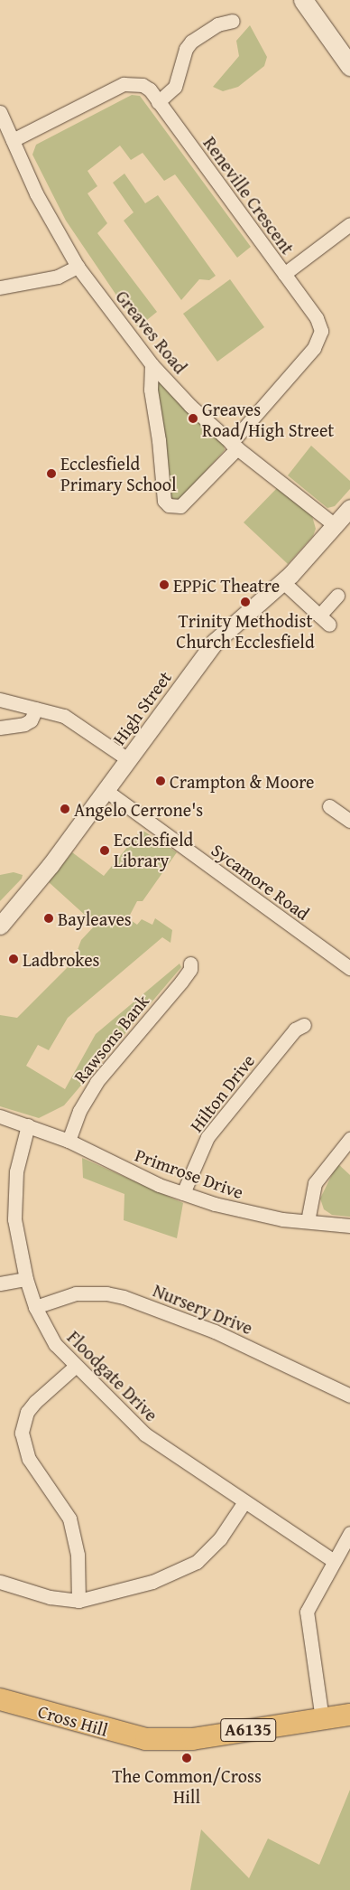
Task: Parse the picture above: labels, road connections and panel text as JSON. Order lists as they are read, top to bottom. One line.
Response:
{"streets":{"main road":["Cross Hill","A6135"],"street":["Reneville Crescent","Greaves Road","High Street","Sycamore Road","Rawsons Bank","Hilton Drive","Primrose Drive","Nursery Drive","Floodgate Drive"]},"crossings":[["Reneville Crescent","Greaves Road"],["Greaves Road","High Street"],["High Street","Sycamore Road"],["Rawsons Bank","Primrose Drive"],["Hilton Drive","Primrose Drive"],["Primrose Drive","Floodgate Drive"],["Nursery Drive","Floodgate Drive"],["Cross Hill","A6135"]],"places":["Greaves Road/High Street","Ecclesfield Primary School","EPPiC Theatre","Trinity Methodist Church Ecclesfield","Crampton & Moore","Angelo Cerrone's","Ecclesfield Library","Bayleaves","Ladbrokes","The Common/Cross Hill"]}
